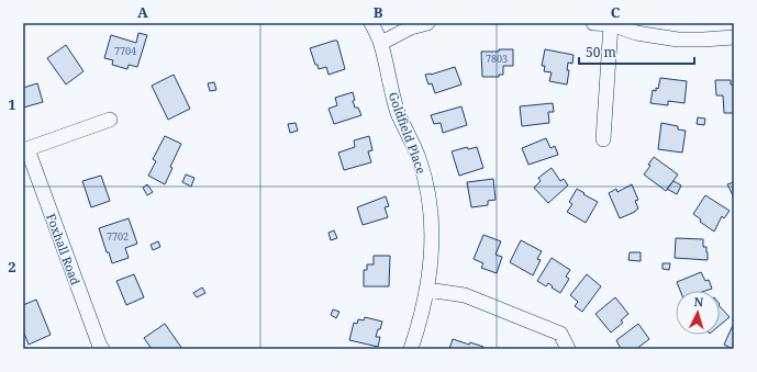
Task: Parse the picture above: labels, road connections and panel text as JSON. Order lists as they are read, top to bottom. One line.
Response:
{"streets":{"street":["Goldfield Place","Foxhall Road"]},"house_numbers":["7704","7803","7702"],"scale_bar":"50 m","north":"top","grid":{"columns":["A","B","C"],"rows":["1","2"]}}
